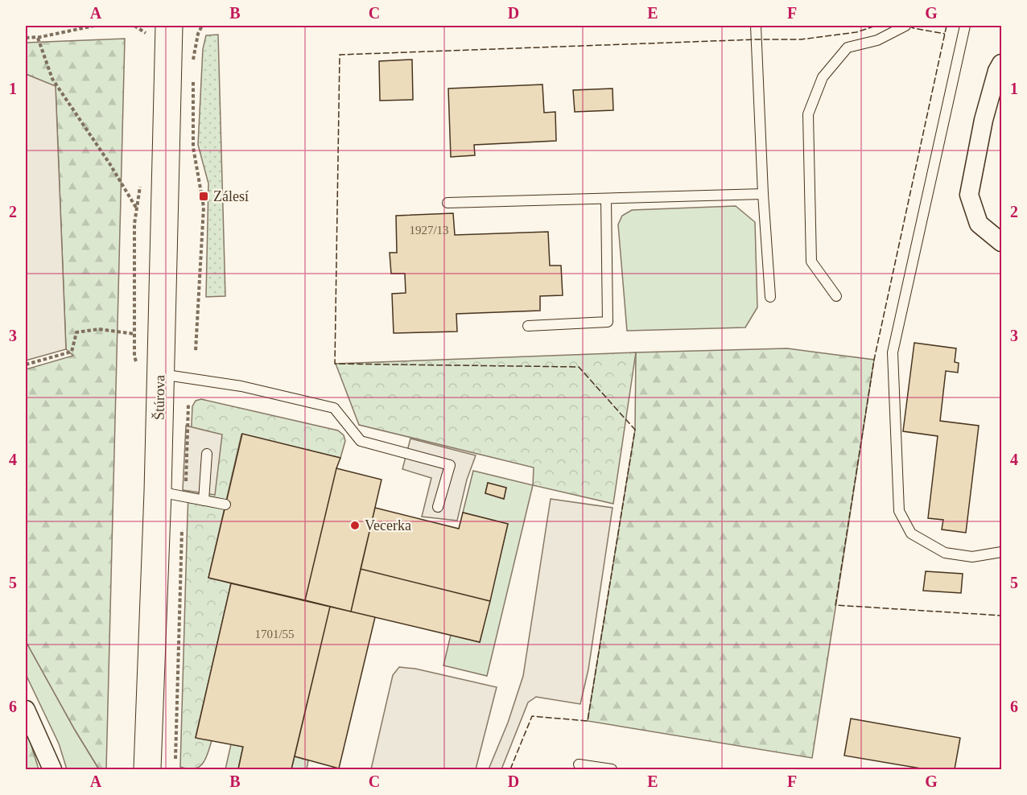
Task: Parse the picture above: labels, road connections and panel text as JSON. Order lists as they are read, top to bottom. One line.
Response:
{"streets":{"street":["Štúrova"]},"places":{"transit":["Zálesí"],"other":["Vecerka"]},"house_numbers":["1927/13","1701/55"],"grid":{"columns":["A","B","C","D","E","F","G"],"rows":["1","2","3","4","5","6"]}}
